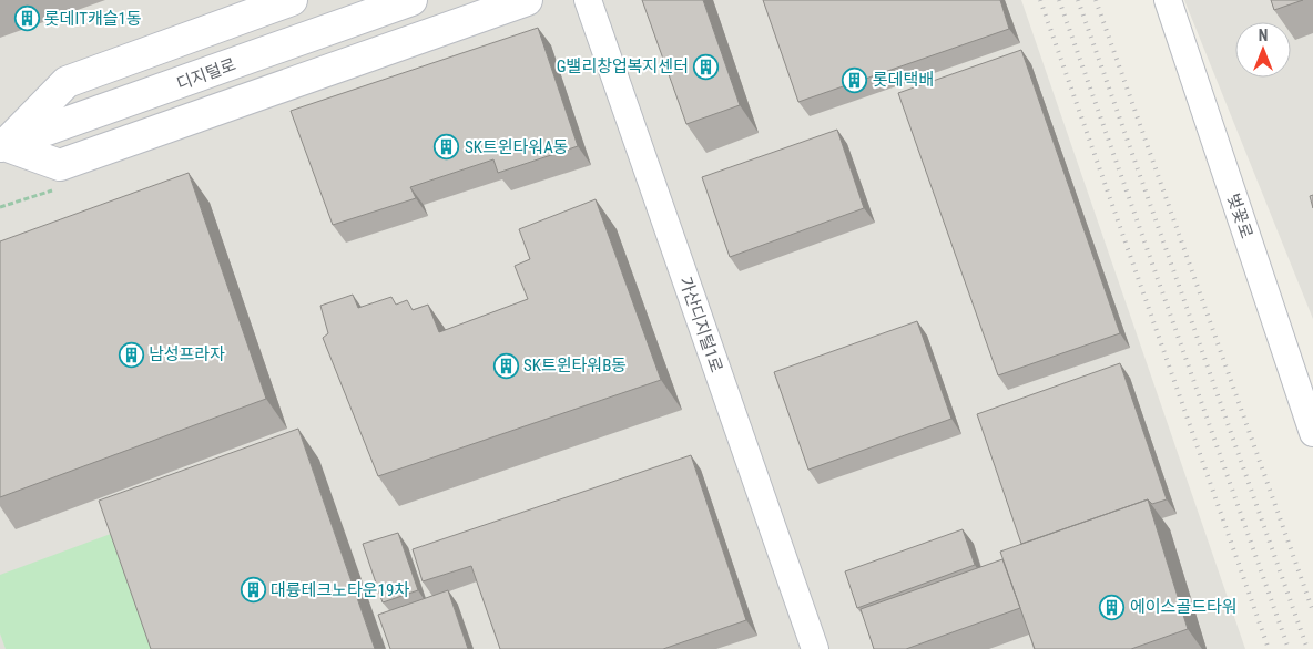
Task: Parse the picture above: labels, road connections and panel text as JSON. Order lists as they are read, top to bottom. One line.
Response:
{"streets":{"main road":["디지털로"],"street":["벚꽃로","가산디지털1로"]},"places":{"building":["롯데IT캐슬1동","G밸리창업복지센터","롯데택배","SK트윈타워A동","남성프라자","SK트윈타워B동","대륭테크노타운19차","에이스골드타워"]},"north":"top"}
